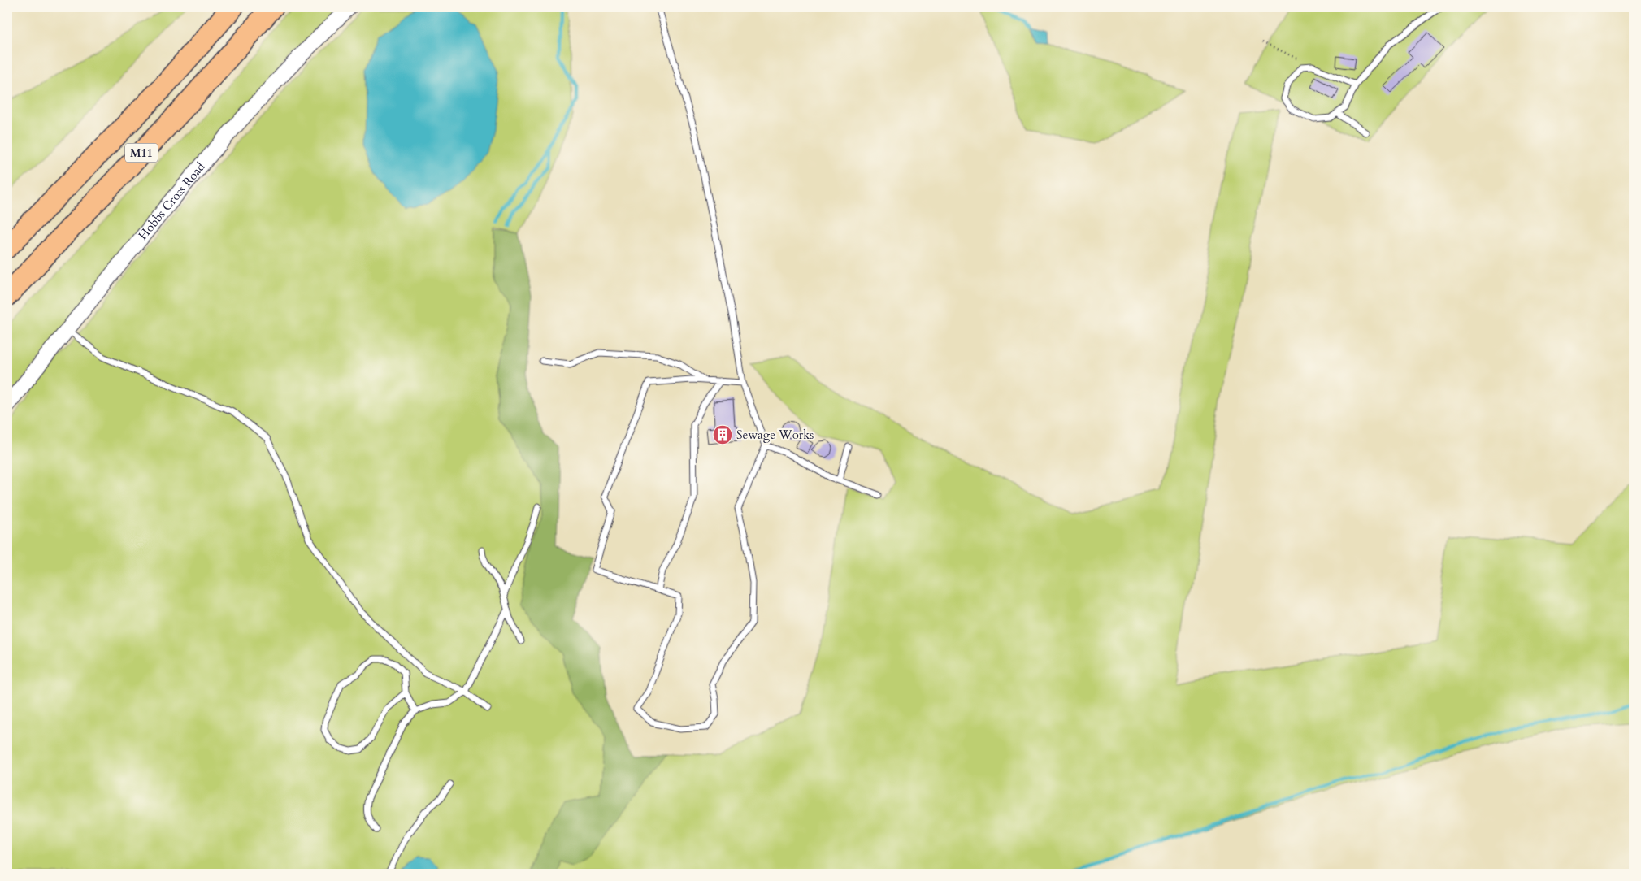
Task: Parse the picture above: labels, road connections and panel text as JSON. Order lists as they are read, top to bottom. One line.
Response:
{"streets":{"highway":["M11"],"street":["Hobbs Cross Road"]},"places":{"building":["Sewage Works"]}}
